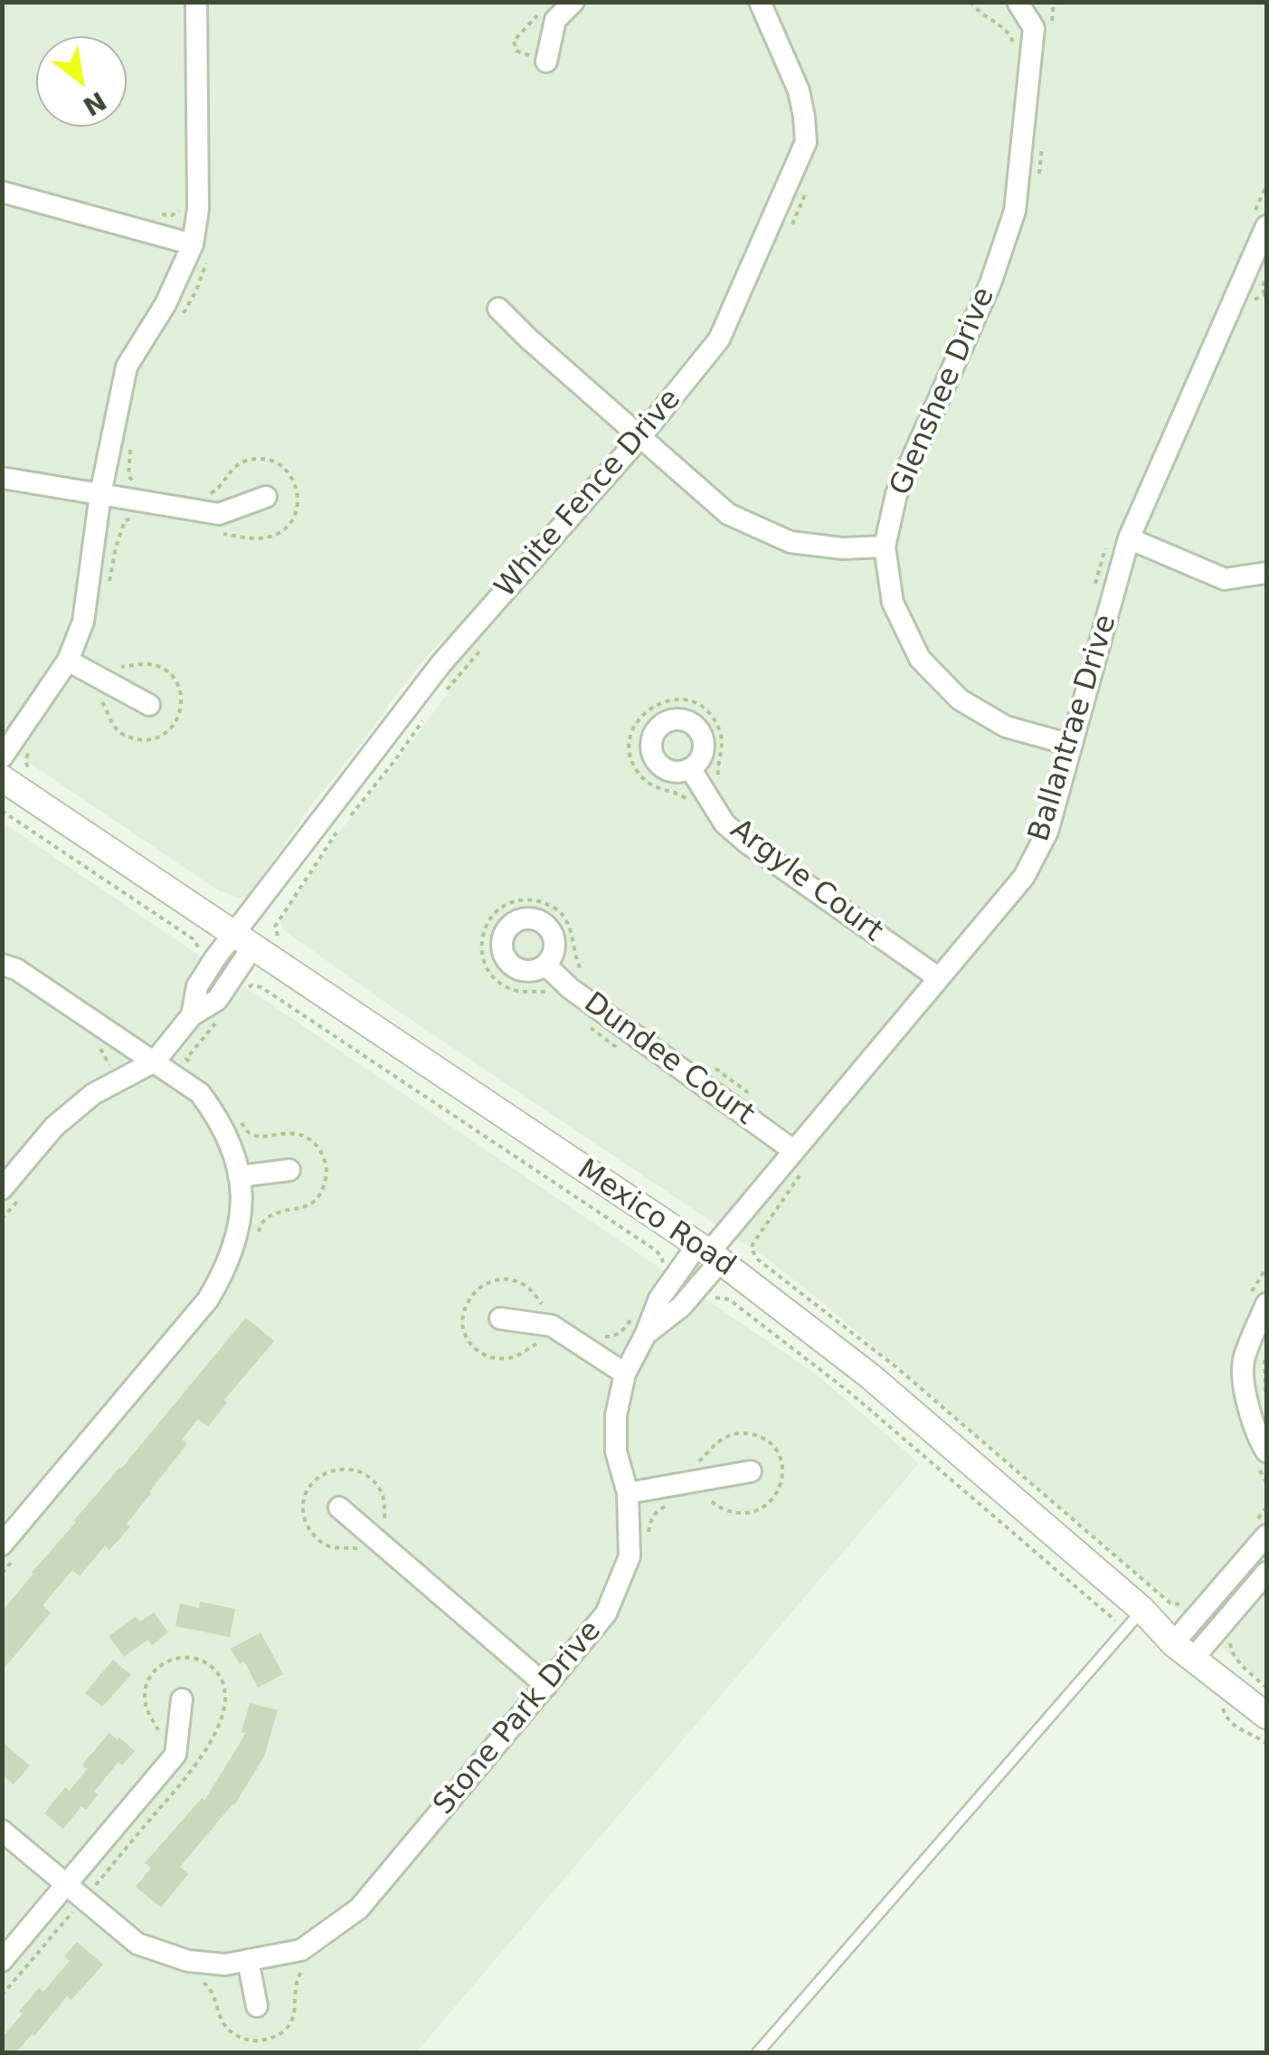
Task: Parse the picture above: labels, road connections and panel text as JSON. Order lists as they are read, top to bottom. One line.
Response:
{"streets":{"street":["Glenshee Drive","White Fence Drive","Ballantrae Drive","Argyle Court","Dundee Court","Mexico Road","Stone Park Drive"]},"crossings":[["Glenshee Drive","Ballantrae Drive"],["White Fence Drive","Mexico Road"],["Ballantrae Drive","Argyle Court"],["Ballantrae Drive","Dundee Court"],["Ballantrae Drive","Mexico Road"],["Ballantrae Drive","Stone Park Drive"],["Mexico Road","Stone Park Drive"]],"north":"bottom right"}
